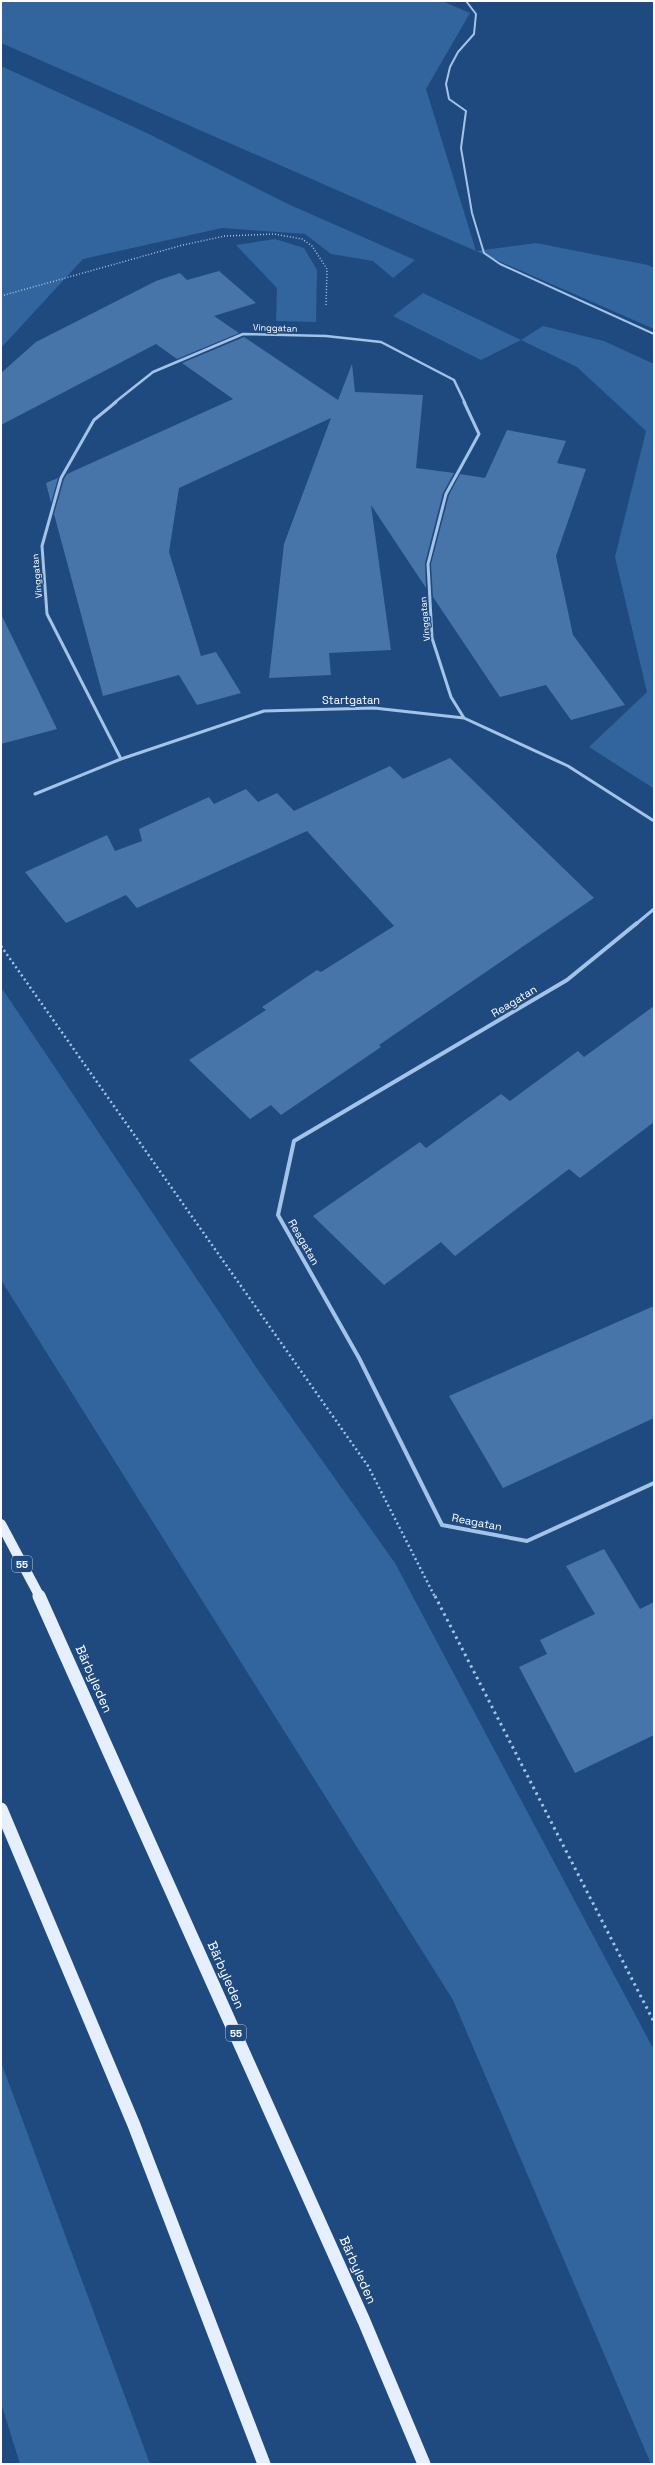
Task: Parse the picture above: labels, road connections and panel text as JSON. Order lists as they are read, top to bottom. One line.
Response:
{"streets":{"main road":["55","Bärbyleden"],"street":["Vinggatan","Startgatan","Reagatan"]},"crossings":[["Vinggatan","Startgatan"]]}
